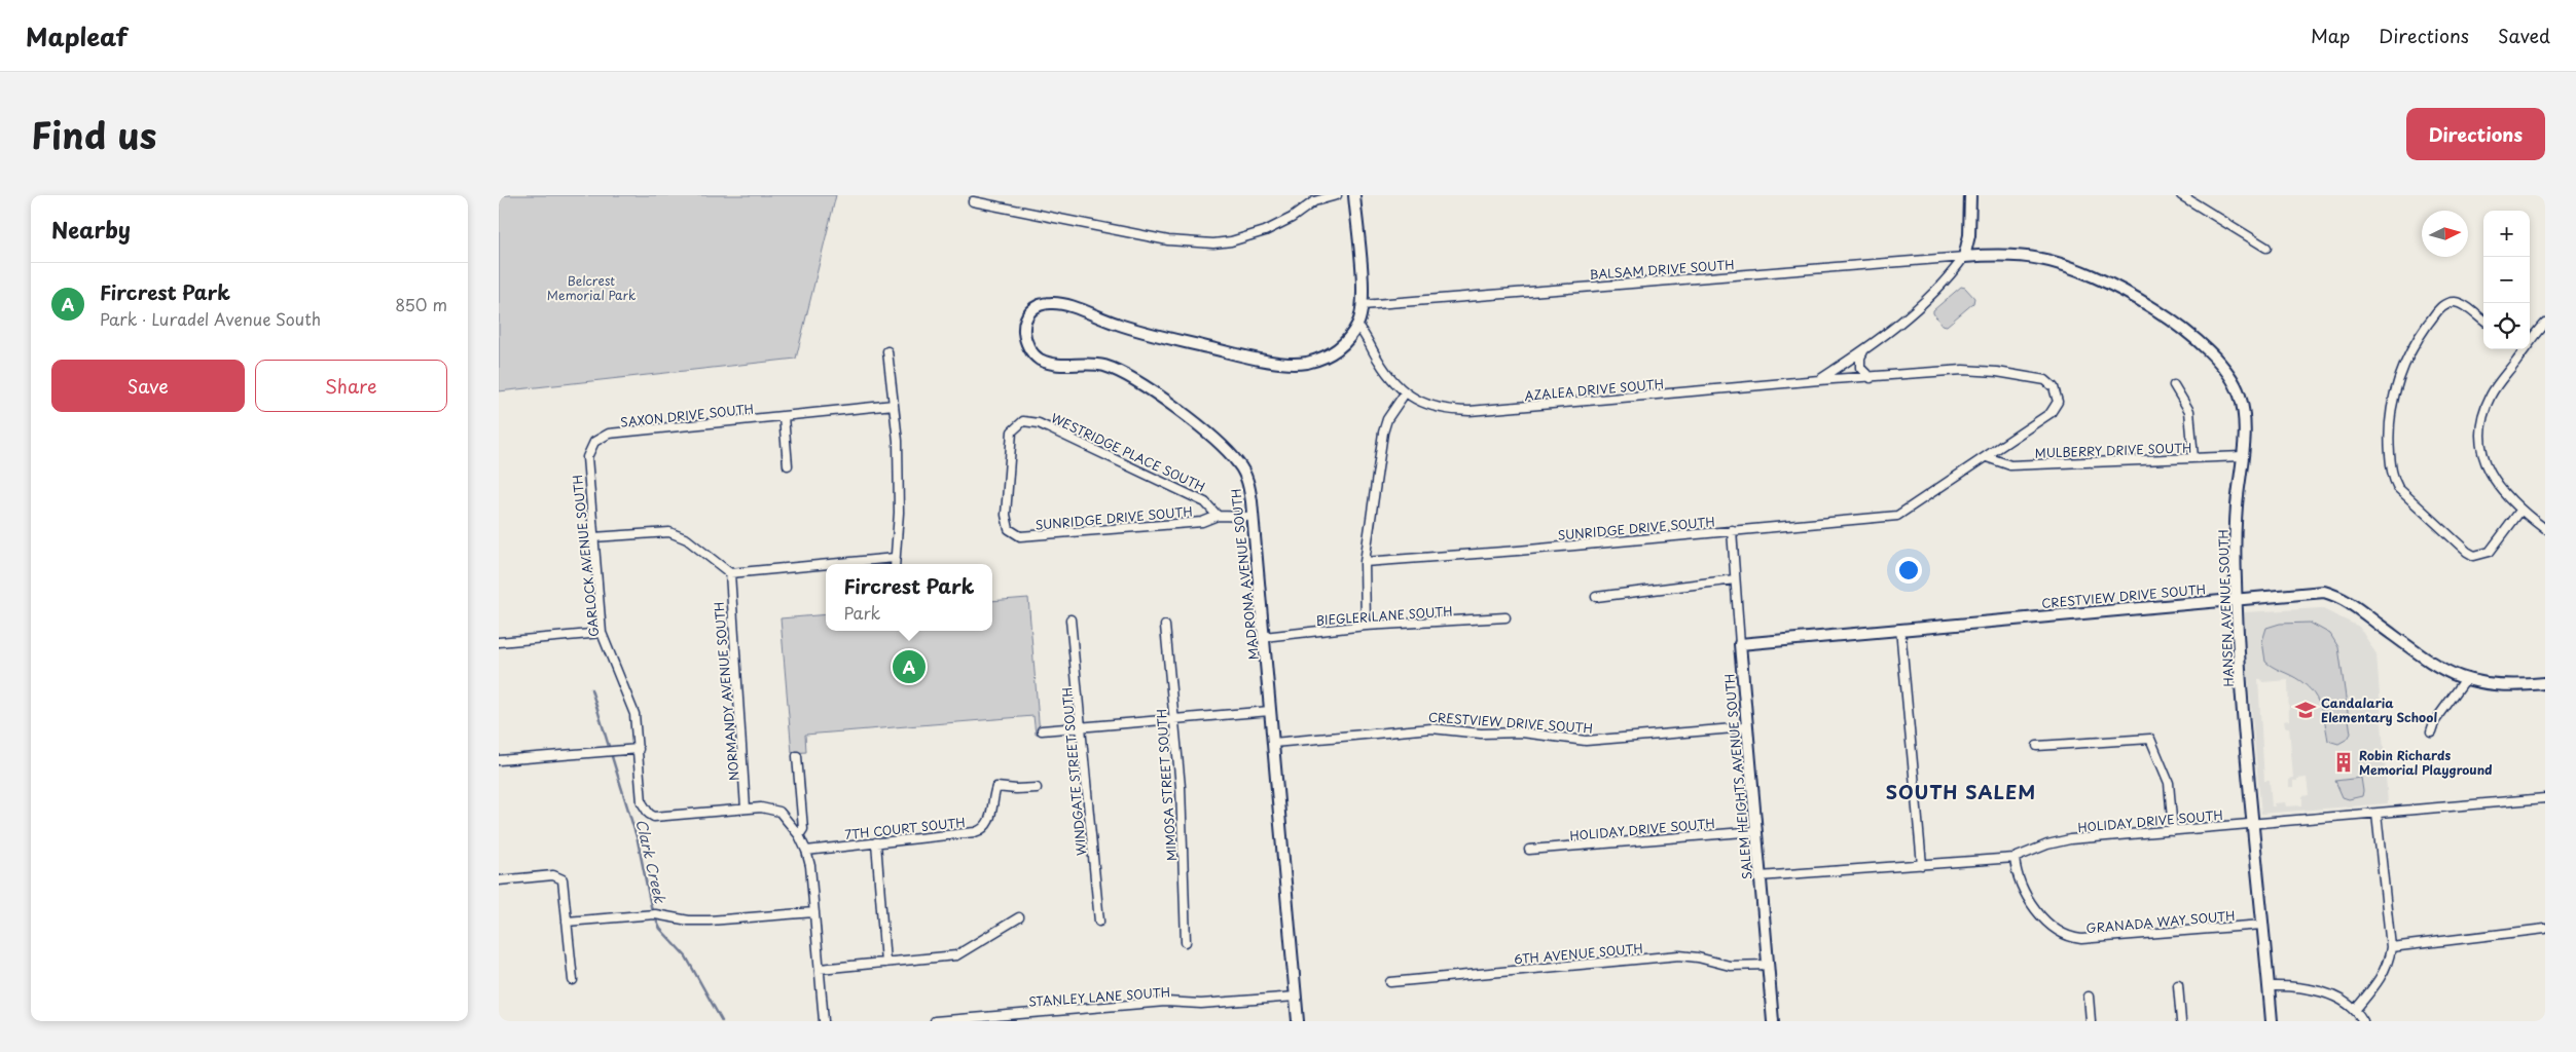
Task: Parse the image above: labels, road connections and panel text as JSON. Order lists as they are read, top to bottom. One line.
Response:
{"streets":{"street":["BALSAM DRIVE SOUTH","AZALEA DRIVE SOUTH","SAXON DRIVE SOUTH","MULBERRY DRIVE SOUTH","WESTRIDGE PLACE SOUTH","SUNRIDGE DRIVE SOUTH","GARLOCK AVENUE SOUTH","MADRONA AVENUE SOUTH","CRESTVIEW DRIVE SOUTH","HANSEN AVENUE SOUTH","BIEGLER LANE SOUTH","NORMANDY AVENUE SOUTH","WINDGATE STREET SOUTH","SALEM HEIGHTS AVENUE SOUTH","MIMOSA STREET SOUTH","HOLIDAY DRIVE SOUTH","7TH COURT SOUTH","GRANADA WAY SOUTH","6TH AVENUE SOUTH","STANLEY LANE SOUTH"]},"crossings":[["BALSAM DRIVE SOUTH","MADRONA AVENUE SOUTH"],["BALSAM DRIVE SOUTH","HANSEN AVENUE SOUTH"],["AZALEA DRIVE SOUTH","SUNRIDGE DRIVE SOUTH"],["AZALEA DRIVE SOUTH","MADRONA AVENUE SOUTH"],["SAXON DRIVE SOUTH","GARLOCK AVENUE SOUTH"],["MULBERRY DRIVE SOUTH","SUNRIDGE DRIVE SOUTH"],["MULBERRY DRIVE SOUTH","HANSEN AVENUE SOUTH"],["WESTRIDGE PLACE SOUTH","SUNRIDGE DRIVE SOUTH"],["SUNRIDGE DRIVE SOUTH","MADRONA AVENUE SOUTH"],["SUNRIDGE DRIVE SOUTH","SALEM HEIGHTS AVENUE SOUTH"],["GARLOCK AVENUE SOUTH","NORMANDY AVENUE SOUTH"],["MADRONA AVENUE SOUTH","CRESTVIEW DRIVE SOUTH"],["MADRONA AVENUE SOUTH","BIEGLER LANE SOUTH"],["MADRONA AVENUE SOUTH","STANLEY LANE SOUTH"],["CRESTVIEW DRIVE SOUTH","HANSEN AVENUE SOUTH"],["CRESTVIEW DRIVE SOUTH","SALEM HEIGHTS AVENUE SOUTH"],["HANSEN AVENUE SOUTH","HOLIDAY DRIVE SOUTH"],["HANSEN AVENUE SOUTH","GRANADA WAY SOUTH"],["SALEM HEIGHTS AVENUE SOUTH","HOLIDAY DRIVE SOUTH"],["SALEM HEIGHTS AVENUE SOUTH","6TH AVENUE SOUTH"],["HOLIDAY DRIVE SOUTH","GRANADA WAY SOUTH"]],"districts":["SOUTH SALEM"],"water":["Clark Creek"],"parks":["Belcrest Memorial Park"],"places":{"school or university":["Candalaria Elementary School"],"building":["Robin Richards Memorial Playground"]},"north":"right","page":{"header":"Mapleaf","nav":["Map","Directions","Saved"],"title":"Find us","buttons":["Directions",["Save","Share"]],"heading":"Nearby","map_buttons":["+","−"],"list":[{"mark":"A","name":"Fircrest Park","note":"Park · Luradel Avenue South","value":"850 m"}],"popup":["Fircrest Park","Park"],"pins":"A"}}
